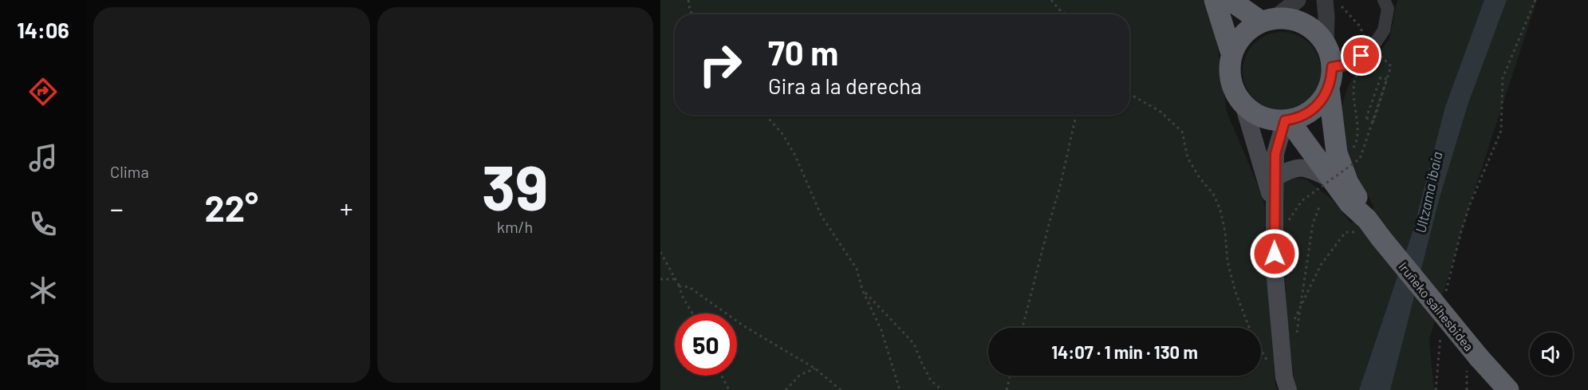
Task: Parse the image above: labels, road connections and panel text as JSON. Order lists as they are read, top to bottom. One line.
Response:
{"streets":{"highway":["Iruñeko saihesbidea"]},"water":["Ultzama ibaia"],"page":{"tabs":"14:06","tile":["Clima",["39","km/h"]],"turn":["70 m","Gira a la derecha"],"heat":["−","22°","+"],"limit":"50","trip":"14:07 · 1 min · 130 m"}}
